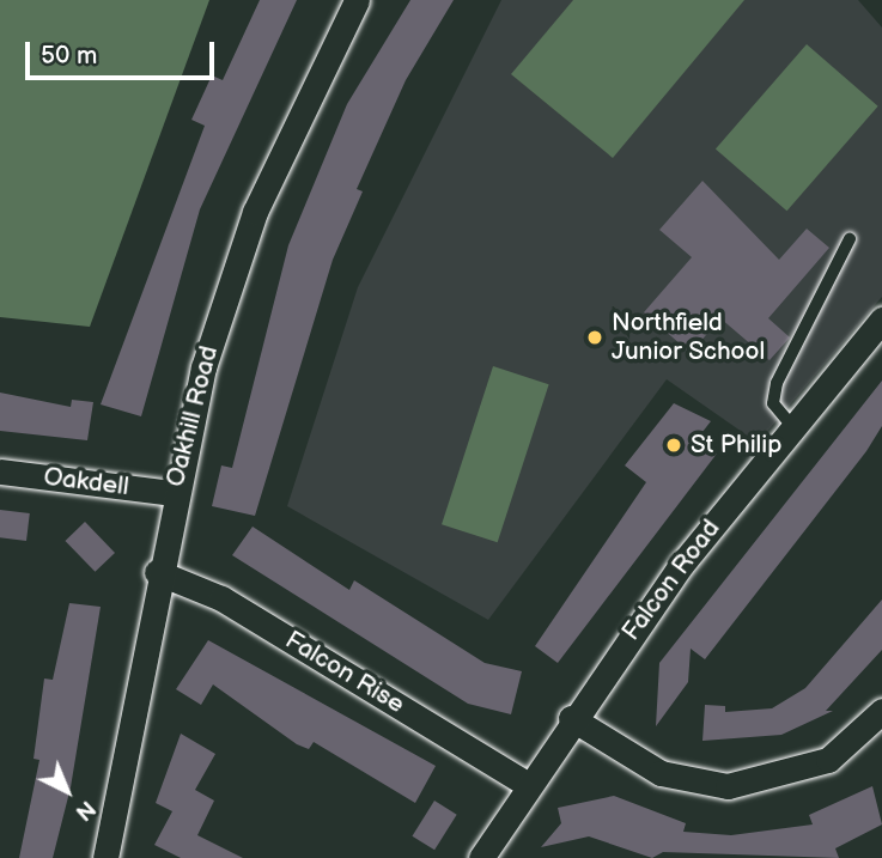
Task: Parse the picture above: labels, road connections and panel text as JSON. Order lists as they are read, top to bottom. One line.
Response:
{"streets":{"street":["Oakhill Road","Oakdell","Falcon Road","Falcon Rise"]},"crossings":[["Oakhill Road","Oakdell"],["Oakhill Road","Falcon Rise"],["Falcon Road","Falcon Rise"]],"places":["Northfield Junior School","St Philip"],"scale_bar":"50 m","north":"bottom right"}
